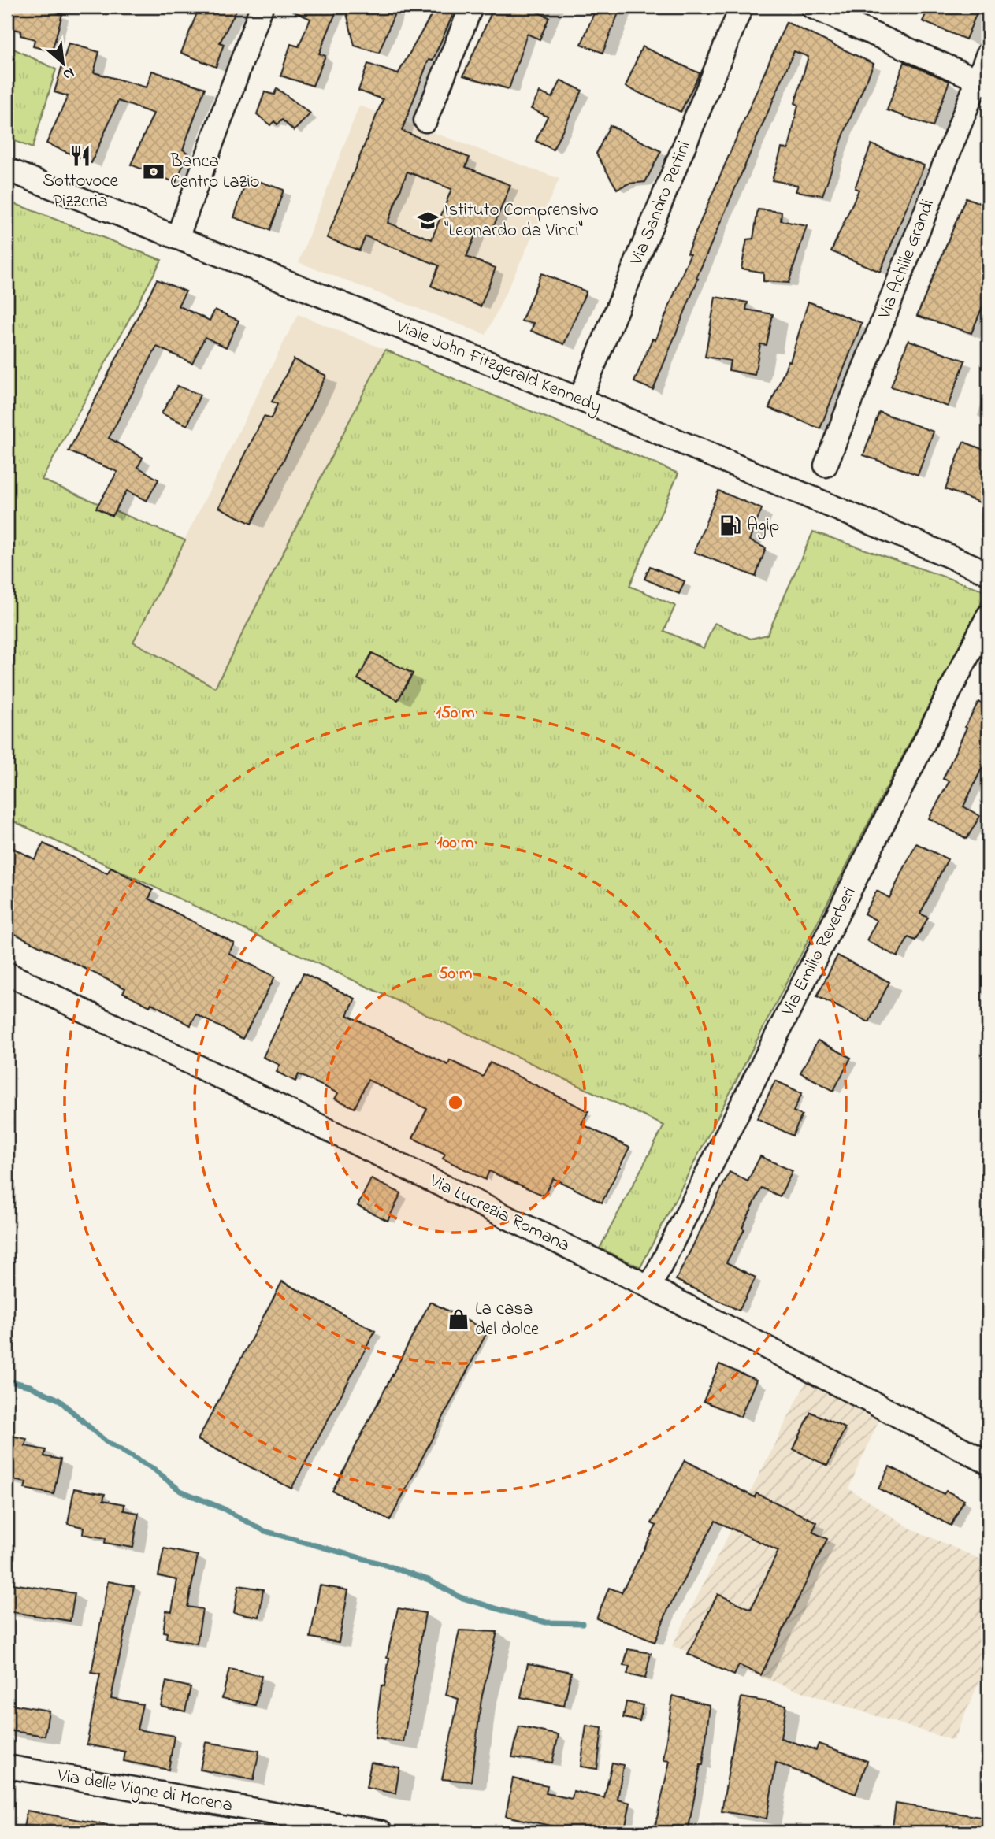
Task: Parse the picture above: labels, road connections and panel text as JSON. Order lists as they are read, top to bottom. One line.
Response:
{"streets":{"street":["Via Sandro Pertini","Via Achille Grandi","Viale John Fitzgerald Kennedy","Via Emilio Reverberi","Via Lucrezia Romana","Via delle Vigne di Morena"]},"crossings":[["Via Sandro Pertini","Viale John Fitzgerald Kennedy"],["Via Emilio Reverberi","Via Lucrezia Romana"]],"places":{"restaurant":["Sottovoce Pizzeria"],"bank":["Banca Centro Lazio"],"school or university":["Istituto Comprensivo \"Leonardo da Vinci\""],"fuel station":["Agip"],"shop":["La casa del dolce"]},"north":"bottom right","rings":["150 m","100 m","50 m"]}
